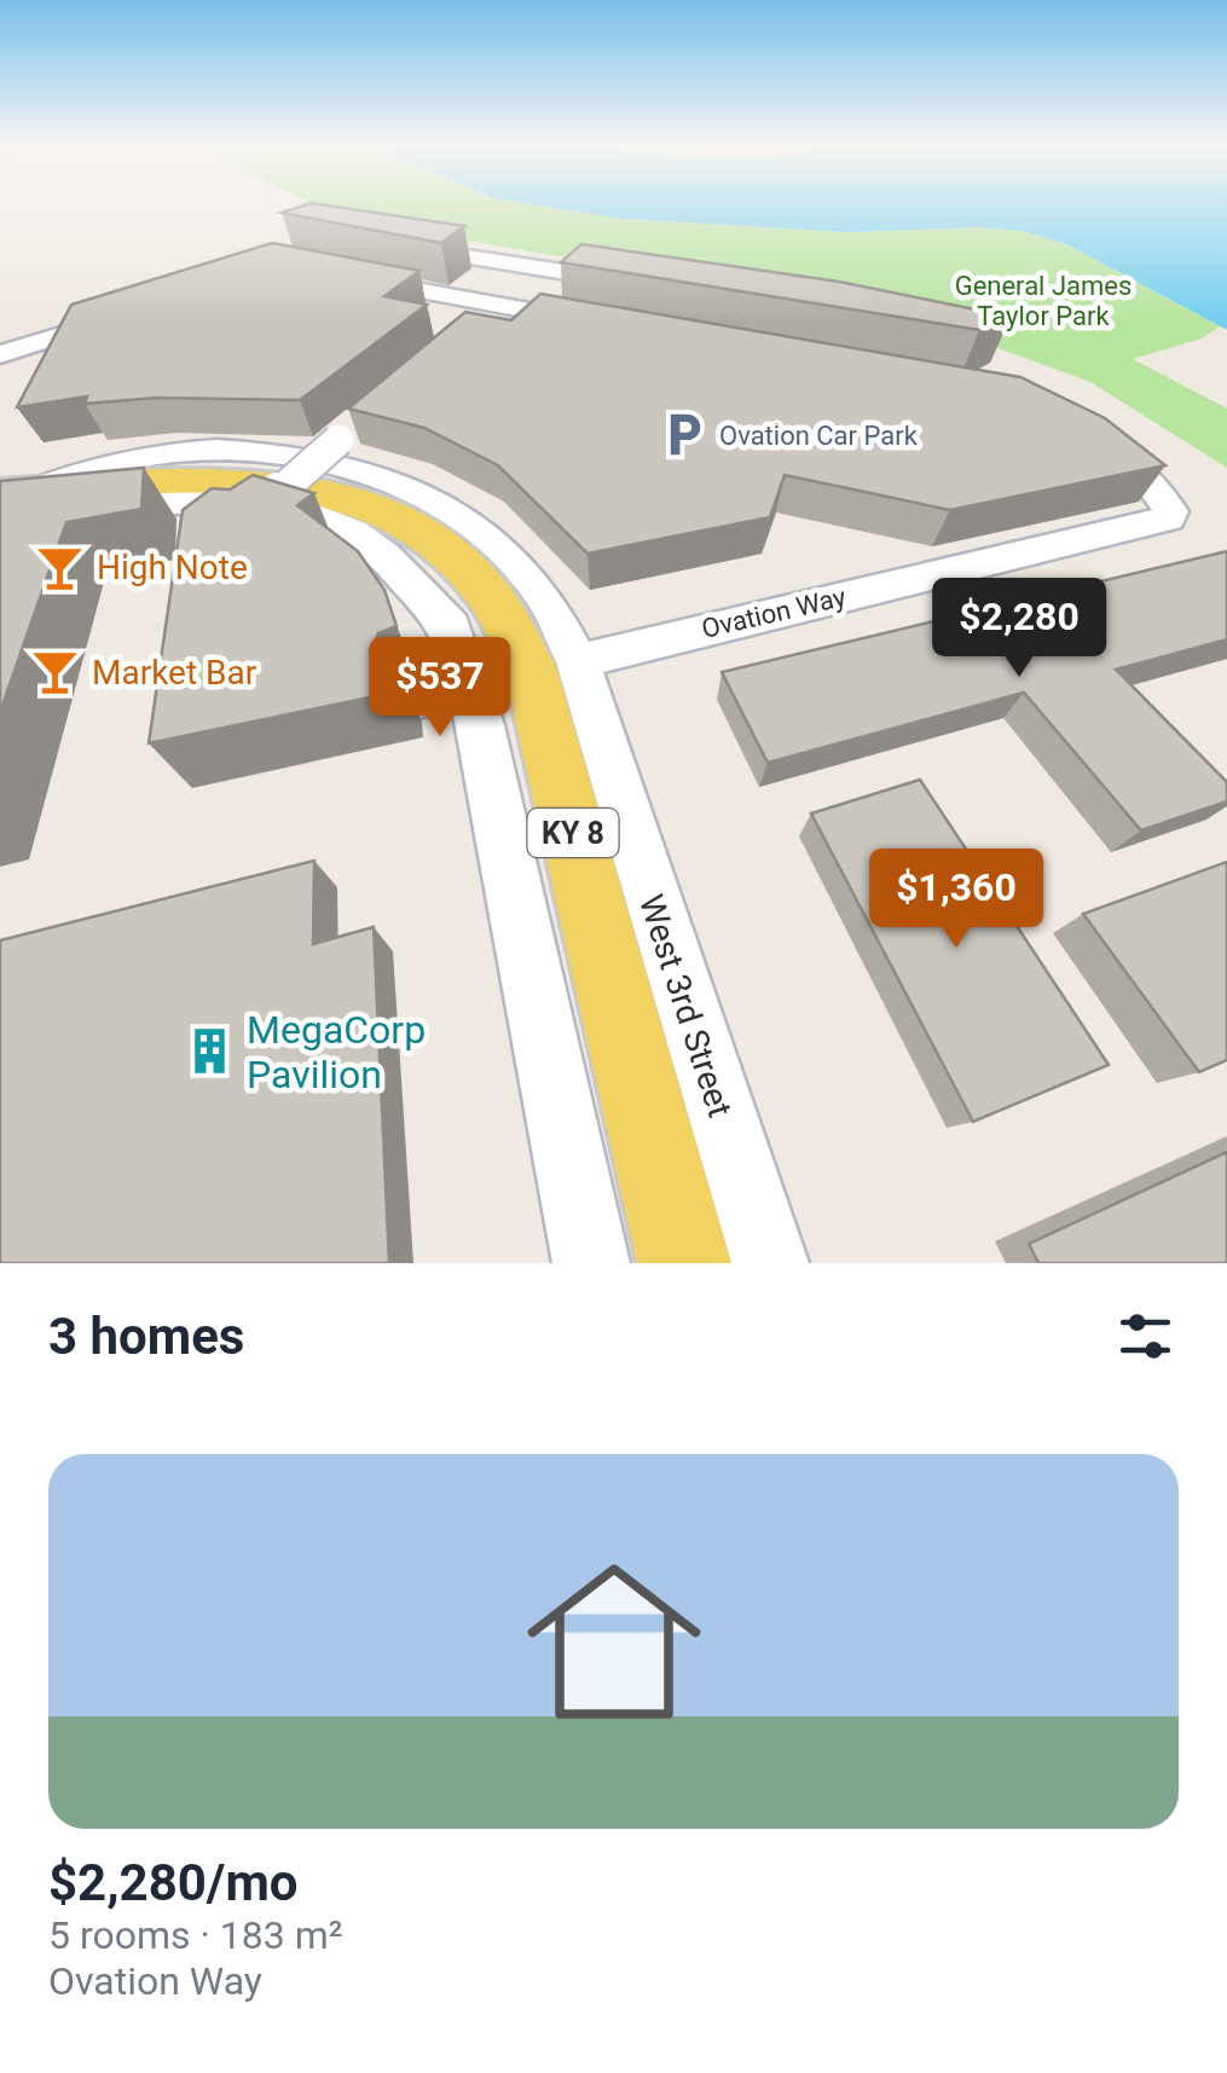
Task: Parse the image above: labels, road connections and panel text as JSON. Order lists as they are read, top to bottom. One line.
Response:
{"streets":{"main road":["KY 8","West 3rd Street"],"street":["Ovation Way"]},"crossings":[["Ovation Way","West 3rd Street"]],"parks":["General James Taylor Park"],"places":{"parking":["Ovation Car Park"],"bar":["High Note","Market Bar"],"building":["MegaCorp Pavilion"]},"page":{"price":["$2,280","$537","$1,360"],"heading":"3 homes","list":[{"name":"$2,280/mo","note":"5 rooms · 183 m² · Ovation Way"}]}}
